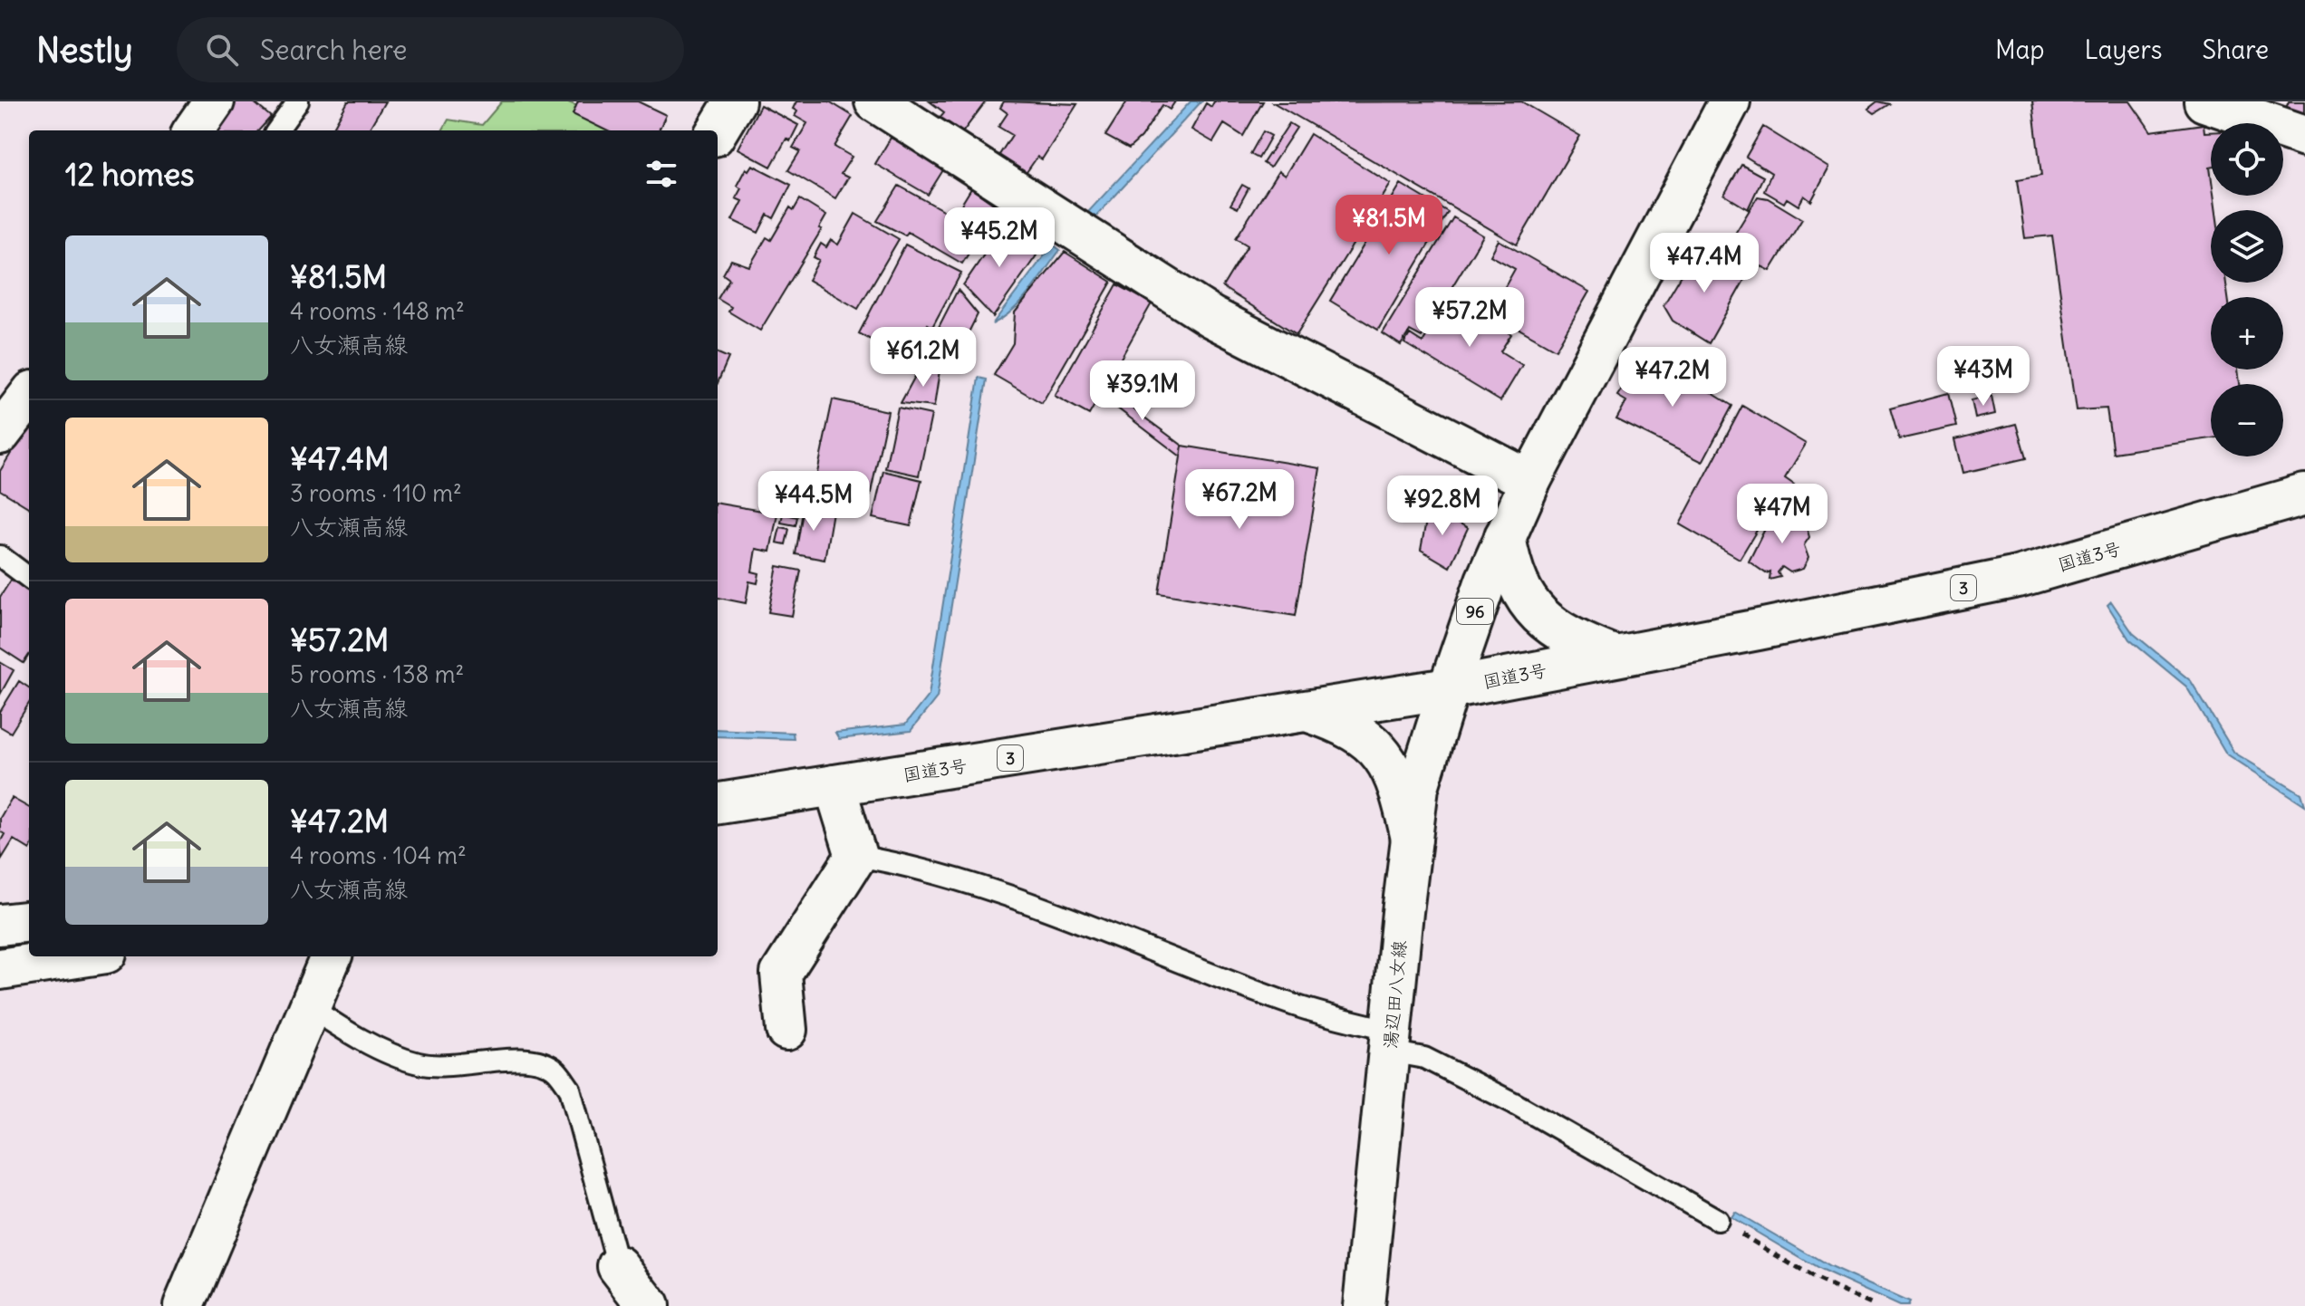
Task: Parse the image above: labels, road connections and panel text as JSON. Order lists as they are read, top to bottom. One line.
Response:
{"streets":{"main road":["国道3号","3","96","湯辺田八女線"]},"crossings":[["国道3号","96"],["国道3号","湯辺田八女線"],["96","湯辺田八女線"]],"page":{"header":"Nestly","search":"Search here","nav":["Map","Layers","Share"],"map_buttons":["+","−"],"heading":"12 homes","price":["¥81.5M","¥45.2M","¥47.4M","¥57.2M","¥61.2M","¥43M","¥47.2M","¥39.1M","¥67.2M","¥44.5M","¥92.8M","¥47M"],"list":[{"name":"¥81.5M","note":"4 rooms · 148 m² · 八女瀬高線"},{"name":"¥47.4M","note":"3 rooms · 110 m² · 八女瀬高線"},{"name":"¥57.2M","note":"5 rooms · 138 m² · 八女瀬高線"},{"name":"¥47.2M","note":"4 rooms · 104 m² · 八女瀬高線"}]}}
